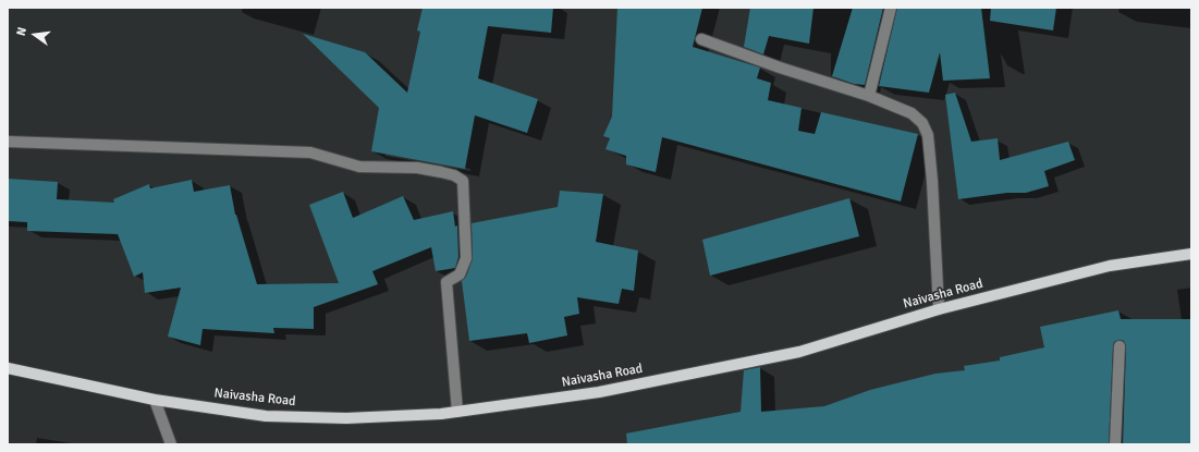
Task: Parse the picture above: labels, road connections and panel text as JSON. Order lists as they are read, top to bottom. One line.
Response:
{"streets":{"main road":["Naivasha Road"]},"north":"left"}
